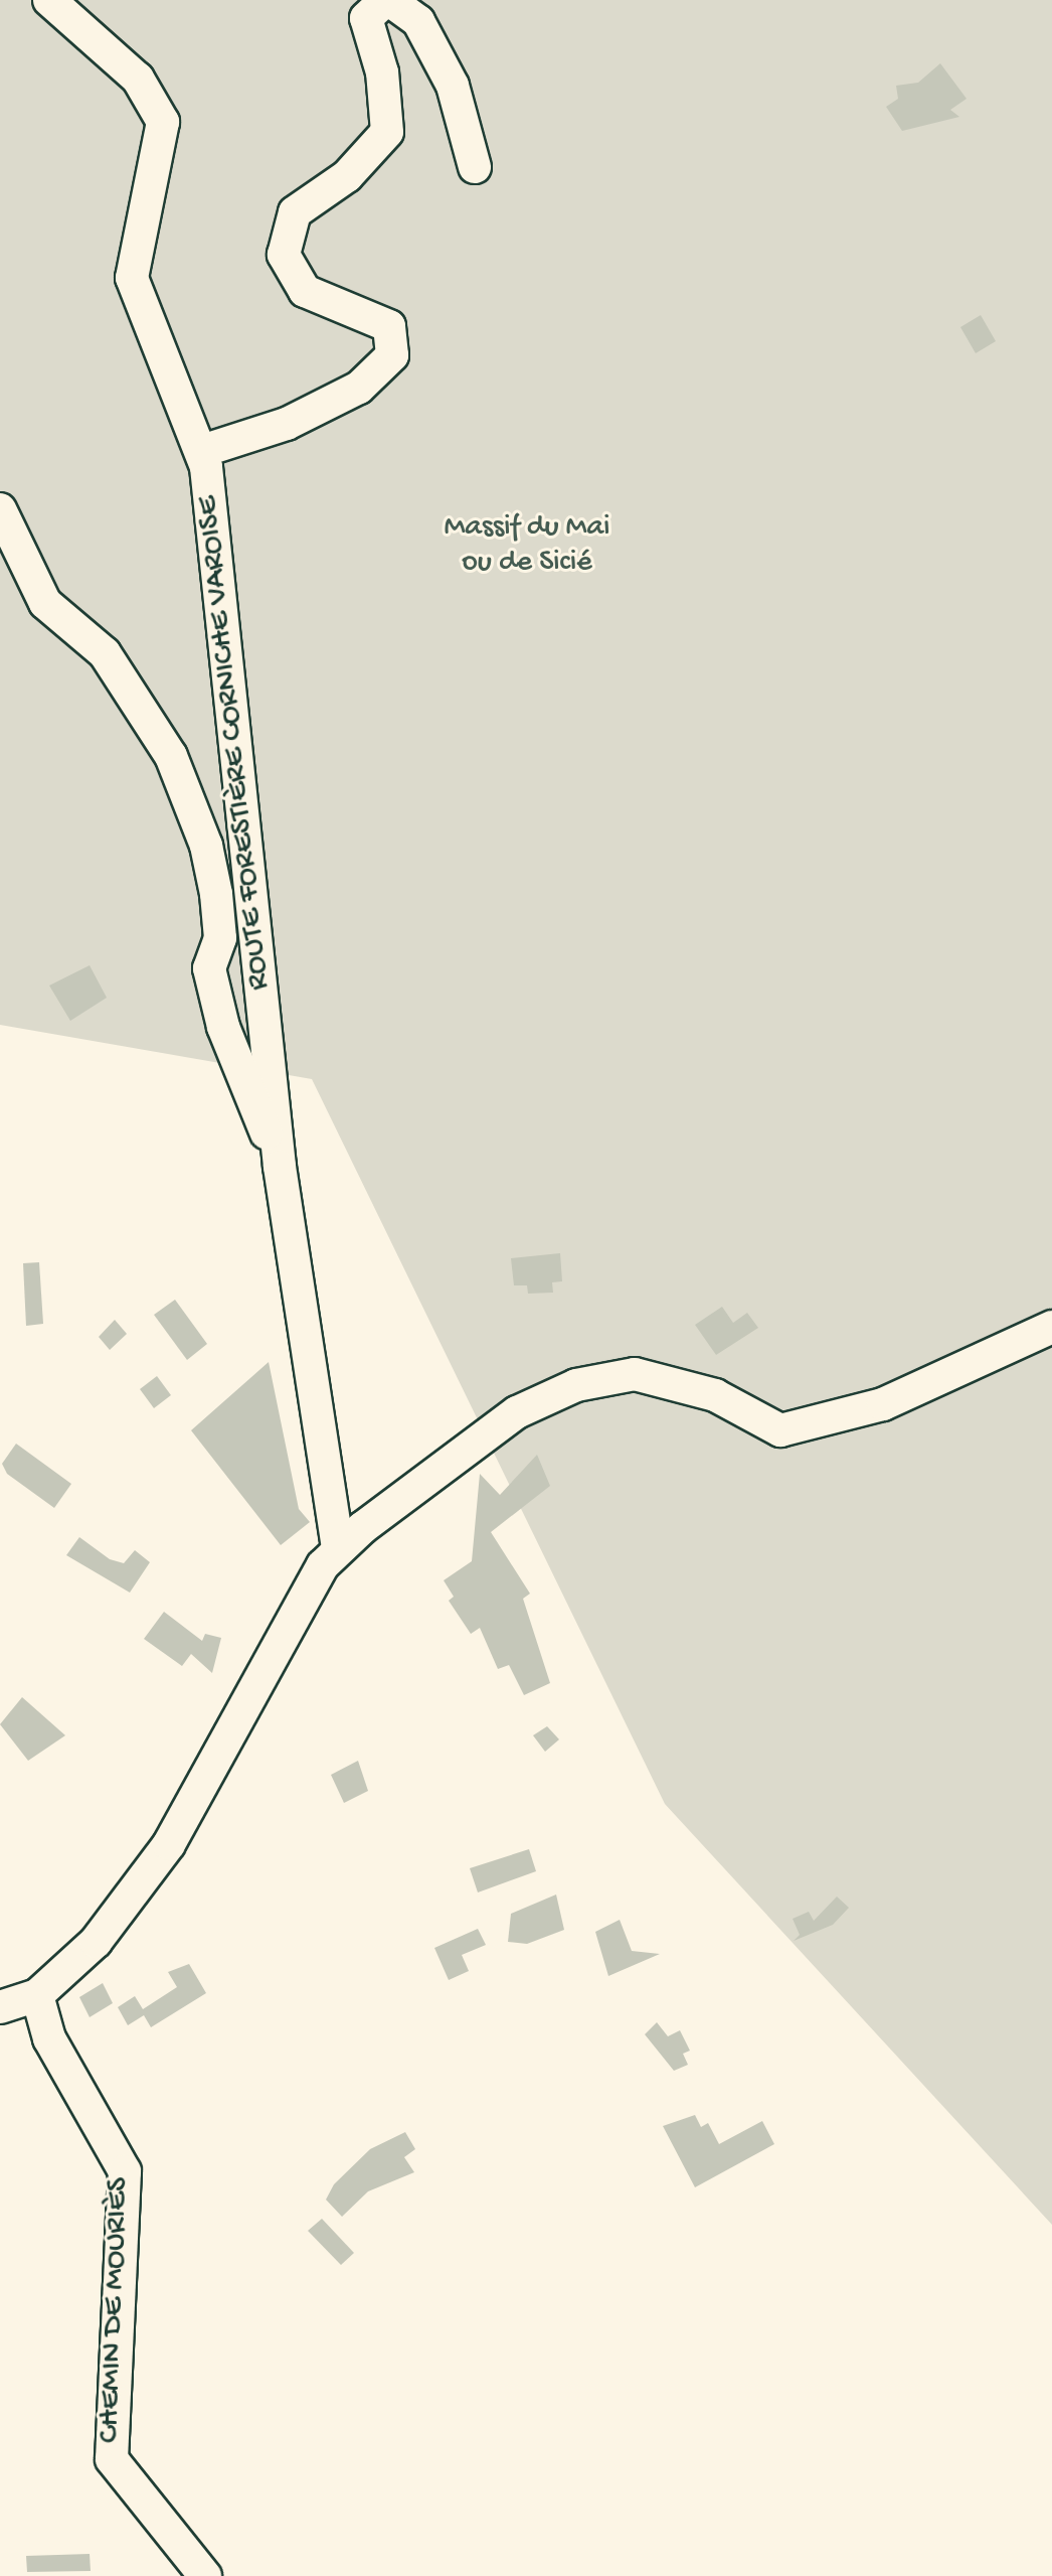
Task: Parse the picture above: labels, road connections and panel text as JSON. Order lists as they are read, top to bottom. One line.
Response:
{"streets":{"street":["ROUTE FORESTIÈRE CORNICHE VAROISE","CHEMIN DE MOURIÈS"]},"parks":["Massif du Mai ou de Sicié"]}
